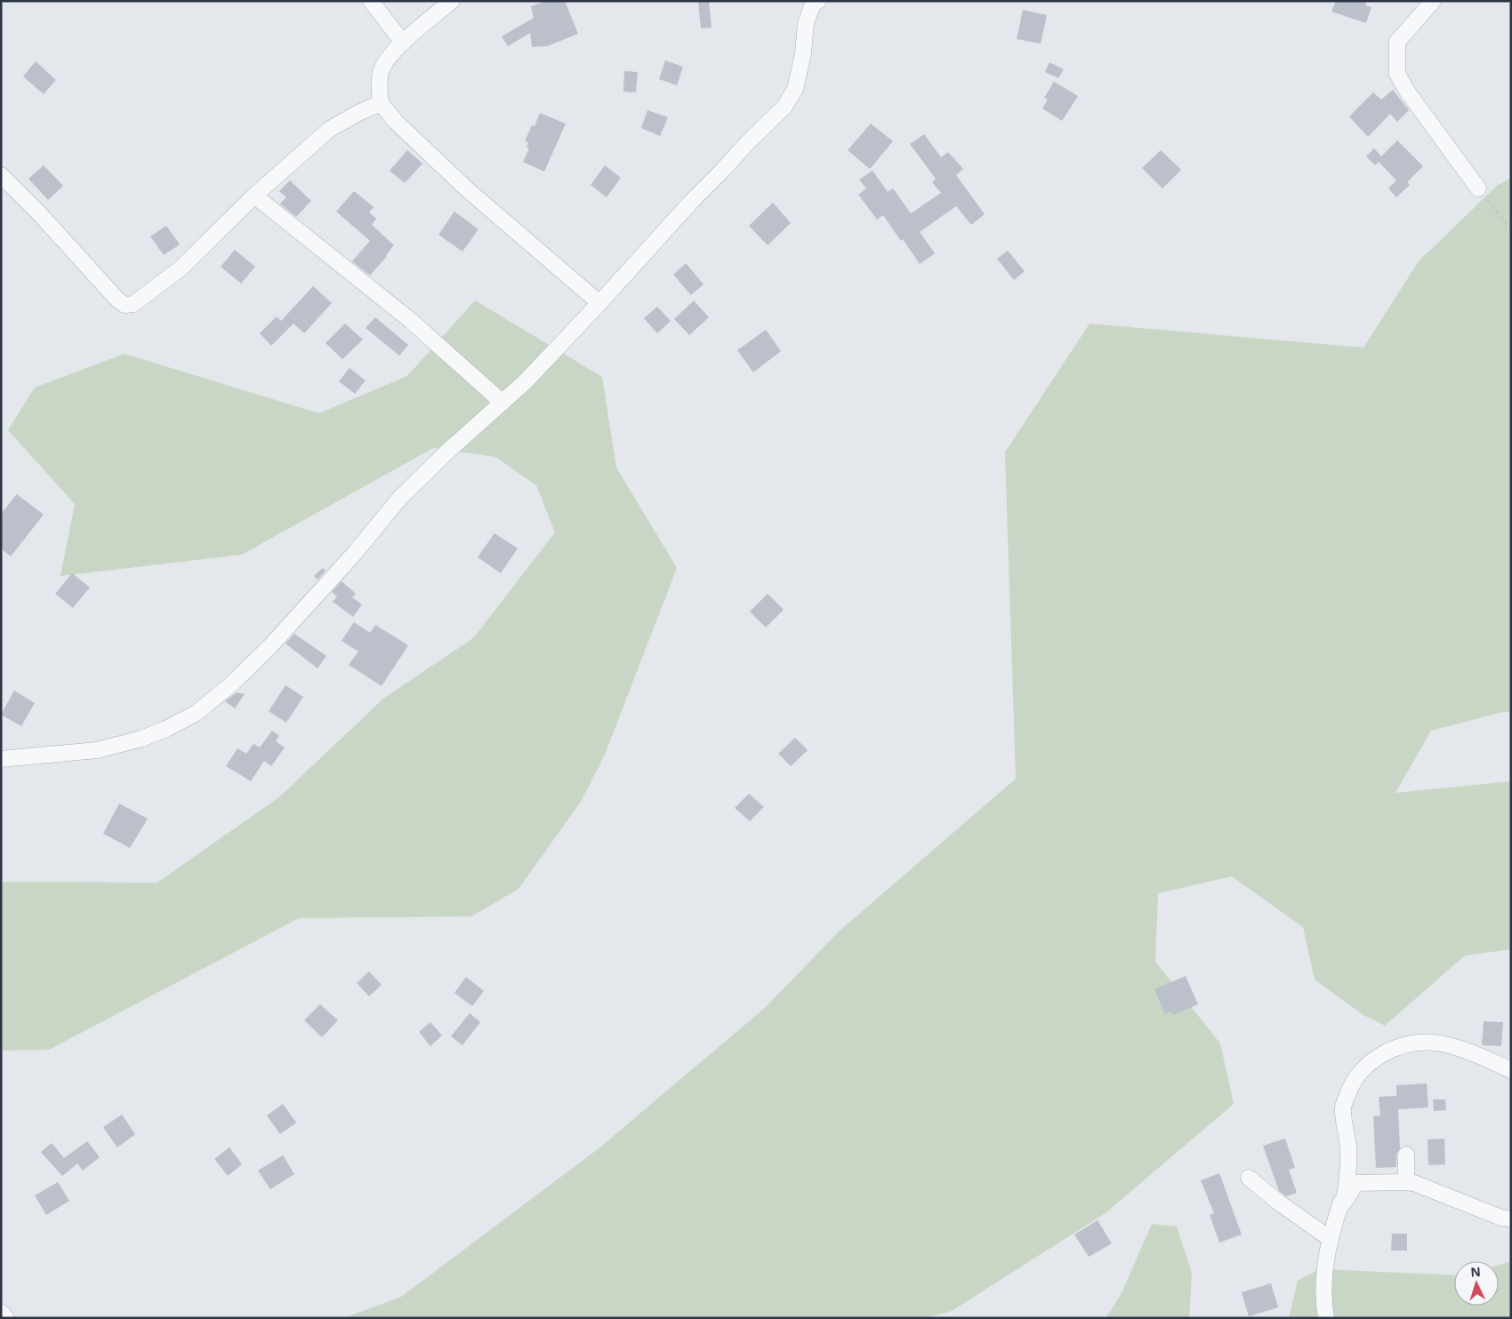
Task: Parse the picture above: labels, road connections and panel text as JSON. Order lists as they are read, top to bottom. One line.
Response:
{"north":"top"}
